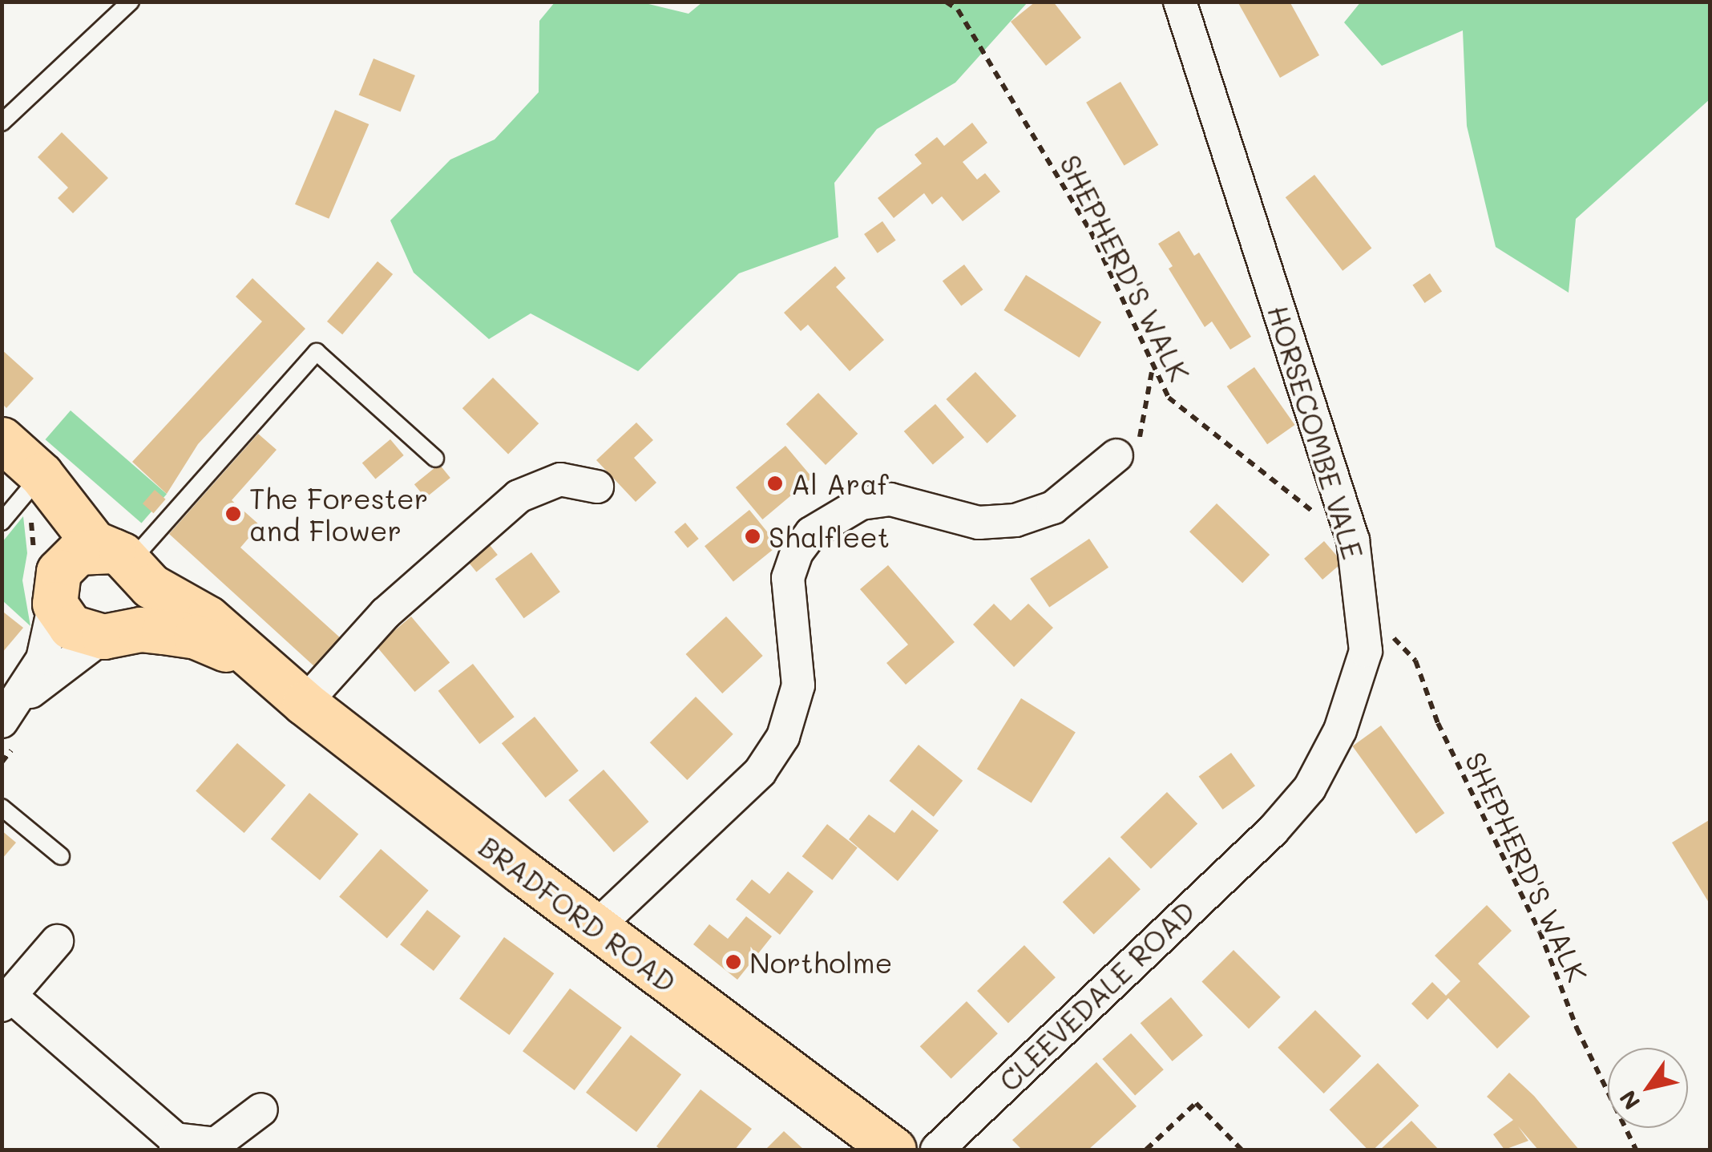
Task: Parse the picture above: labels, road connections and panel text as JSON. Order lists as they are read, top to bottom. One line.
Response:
{"streets":{"main road":["BRADFORD ROAD"],"street":["HORSECOMBE VALE","CLEEVEDALE ROAD"],"path":["SHEPHERD'S WALK"]},"crossings":[["SHEPHERD'S WALK","HORSECOMBE VALE"],["HORSECOMBE VALE","CLEEVEDALE ROAD"]],"places":["Al Araf","The Forester and Flower","Shalfleet","Northolme"],"north":"bottom left"}
